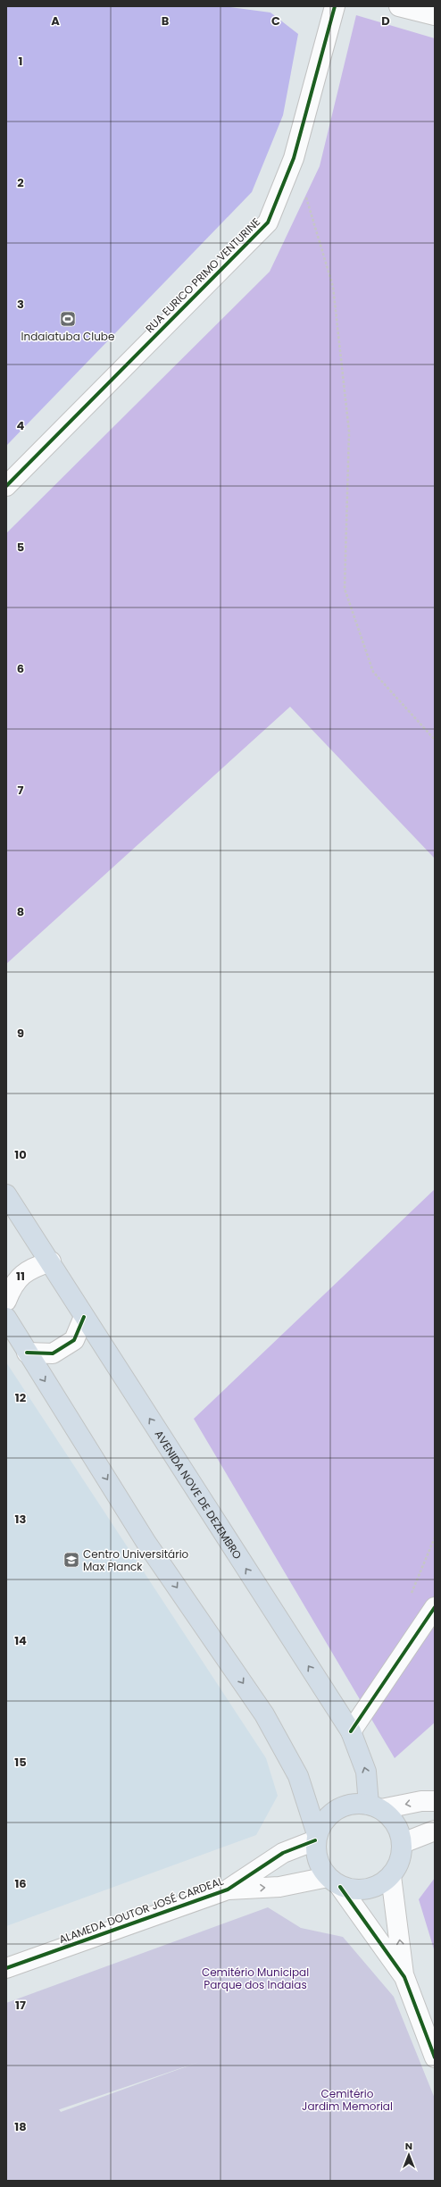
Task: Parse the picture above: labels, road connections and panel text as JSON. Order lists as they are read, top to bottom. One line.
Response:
{"streets":{"main road":["AVENIDA NOVE DE DEZEMBRO"],"street":["RUA EURICO PRIMO VENTURINE","ALAMEDA DOUTOR JOSÉ CARDEAL"]},"crossings":[["AVENIDA NOVE DE DEZEMBRO","ALAMEDA DOUTOR JOSÉ CARDEAL"]],"parks":["Cemitério Municipal Parque dos Indaias","Cemitério Jardim Memorial"],"places":{"sports":["Indaiatuba Clube"],"school or university":["Centro Universitário Max Planck"]},"north":"top","grid":{"columns":["A","B","C","D"],"rows":["1","2","3","4","5","6","7","8","9","10","11","12","13","14","15","16","17","18"]}}
